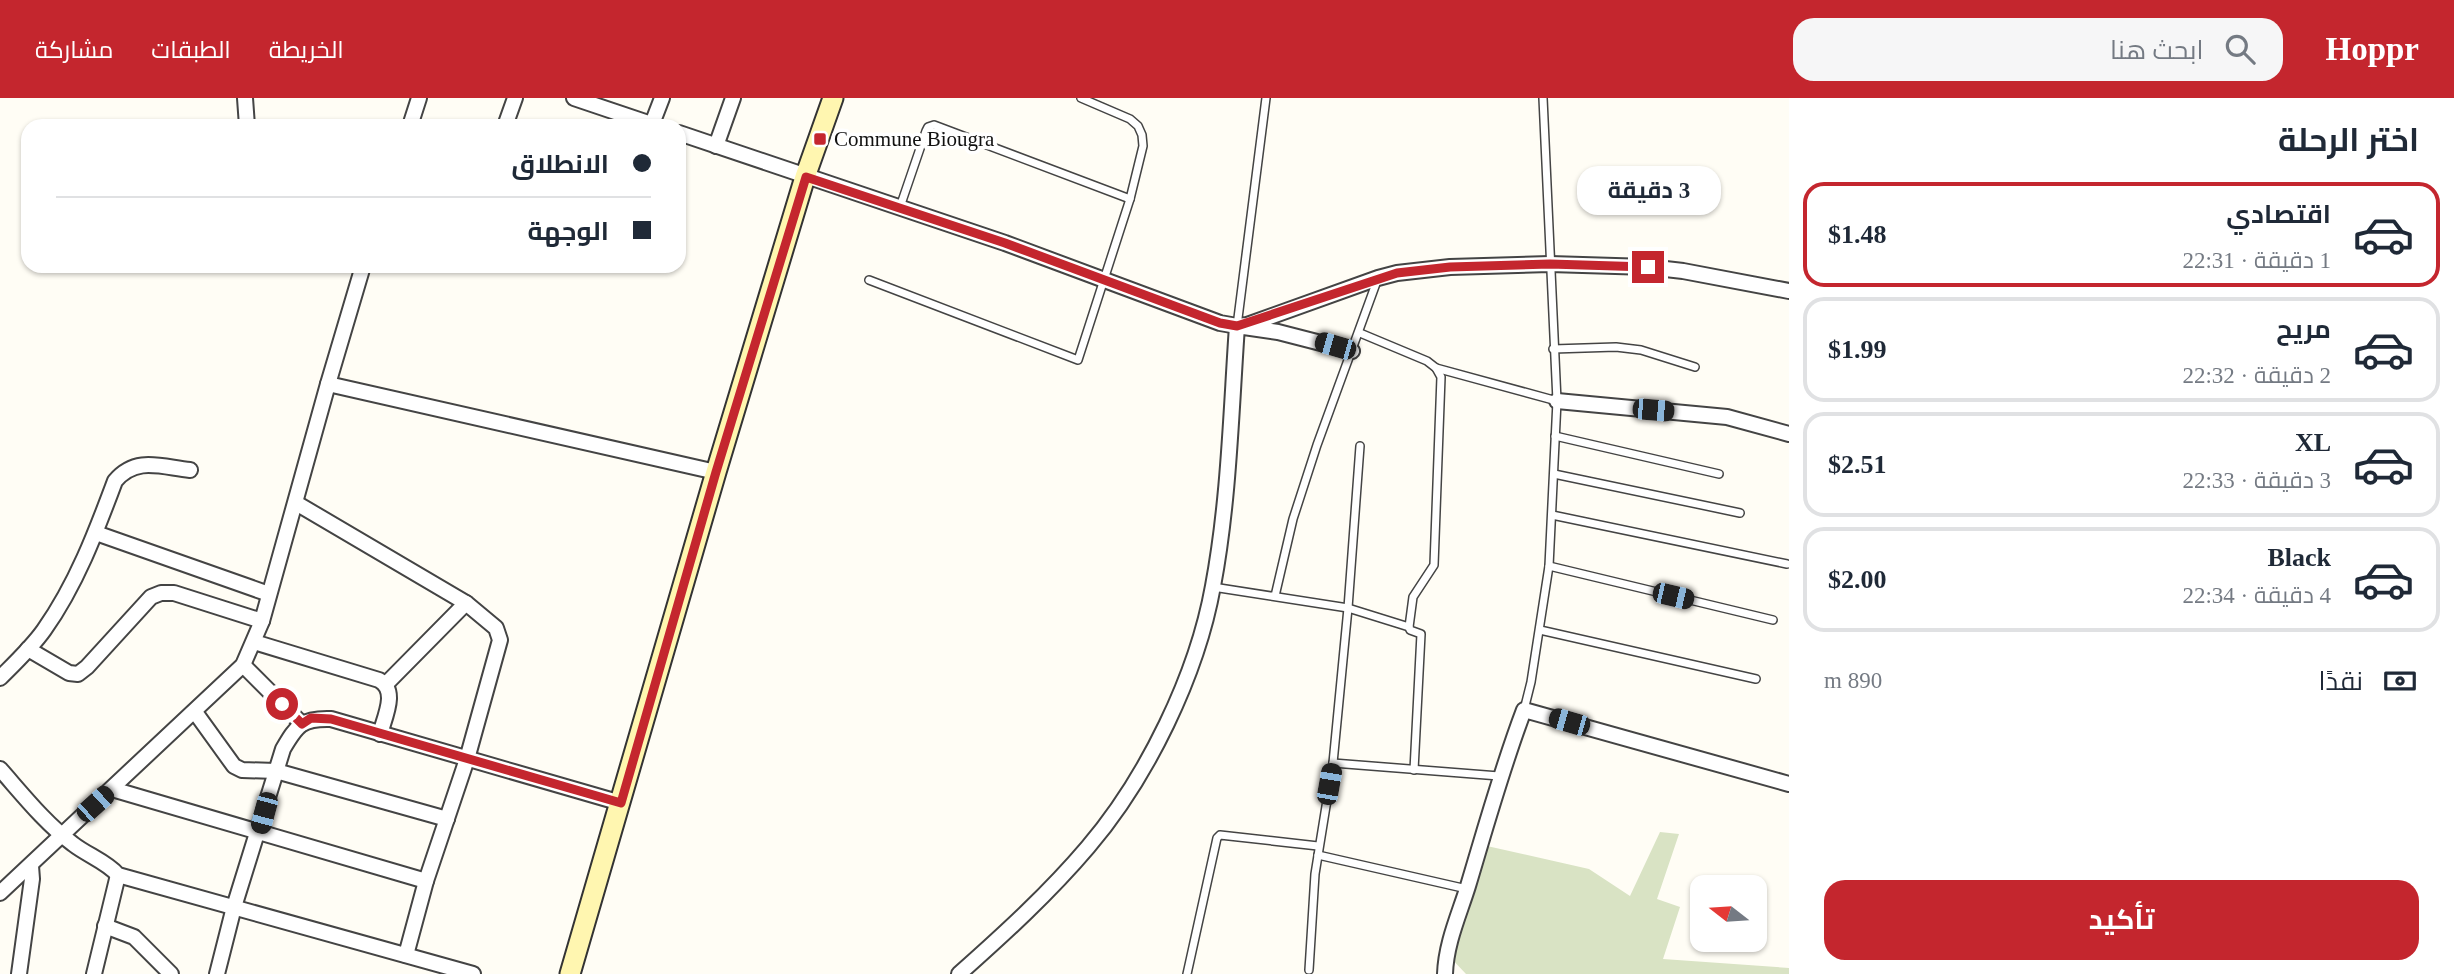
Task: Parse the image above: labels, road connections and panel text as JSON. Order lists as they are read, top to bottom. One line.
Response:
{"places":{"transit":["Commune Biougra"]},"north":"left","page":{"header":"Hoppr","search":"ابحث هنا","nav":["الخريطة","الطبقات","مشاركة"],"heading":"اختر الرحلة","banner":["الانطلاق","الوجهة"],"bubble":"3 دقيقة","list":[{"name":"اقتصادي","note":"1 دقيقة · 22:31","value":"$1.48"},{"name":"مريح","note":"2 دقيقة · 22:32","value":"$1.99"},{"name":"XL","note":"3 دقيقة · 22:33","value":"$2.51"},{"name":"Black","note":"4 دقيقة · 22:34","value":"$2.00"}],"pay":["نقدًا","890 m"],"buttons":"تأكيد"}}
